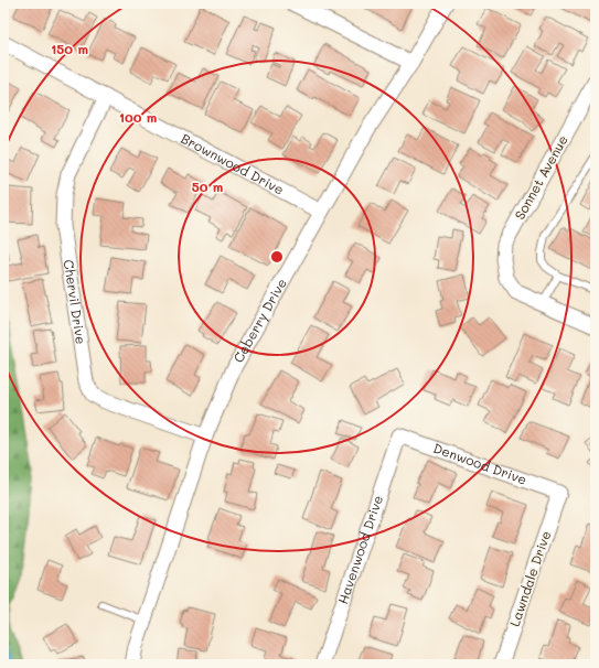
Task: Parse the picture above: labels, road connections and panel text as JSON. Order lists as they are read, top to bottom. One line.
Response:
{"streets":{"street":["Brownwood Drive","Sonnet Avenue","Chervil Drive","Ceberry Drive","Denwood Drive","Havenwood Drive","Lawndale Drive"]},"crossings":[["Brownwood Drive","Chervil Drive"],["Brownwood Drive","Ceberry Drive"],["Chervil Drive","Ceberry Drive"],["Denwood Drive","Havenwood Drive"],["Denwood Drive","Lawndale Drive"]],"rings":["150 m","100 m","50 m"]}
